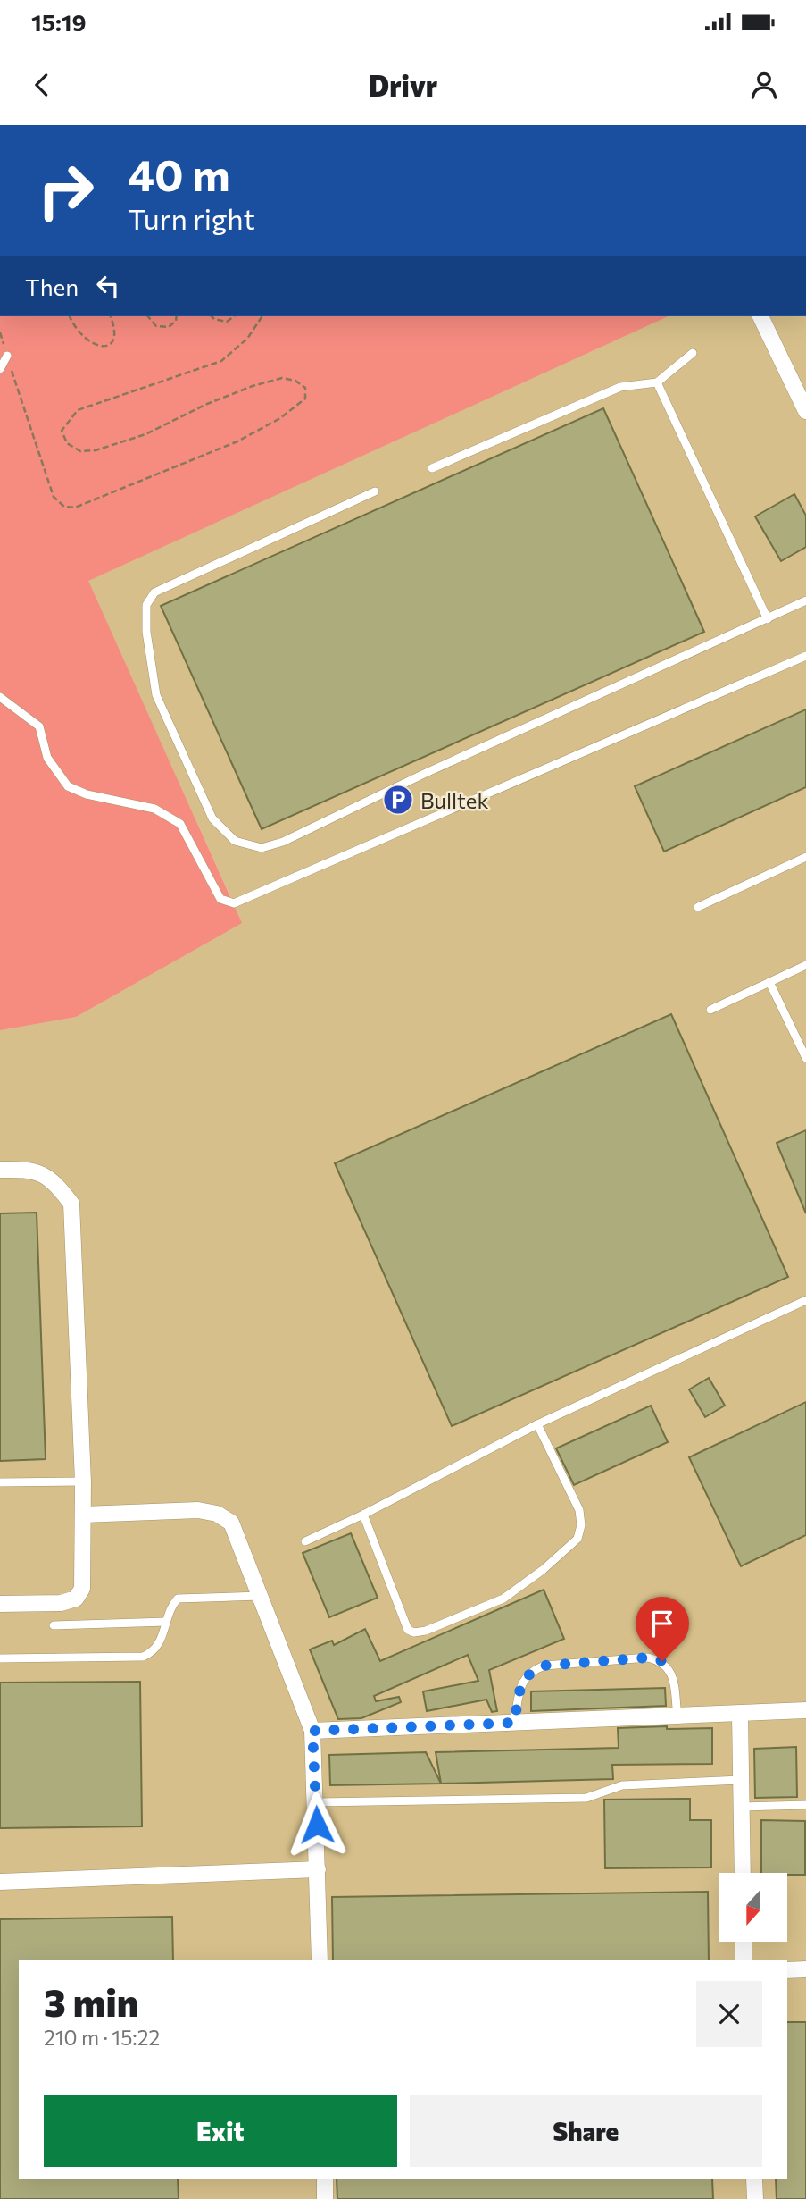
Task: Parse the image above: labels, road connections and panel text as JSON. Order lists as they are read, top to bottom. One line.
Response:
{"places":{"parking":["Bulltek"]},"north":"bottom","page":{"status":"15:19","header":"Drivr","turn":["40 m","Turn right"],"then":"Then","heading":["3 min","210 m · 15:22"],"buttons":["Exit","Share"]}}
